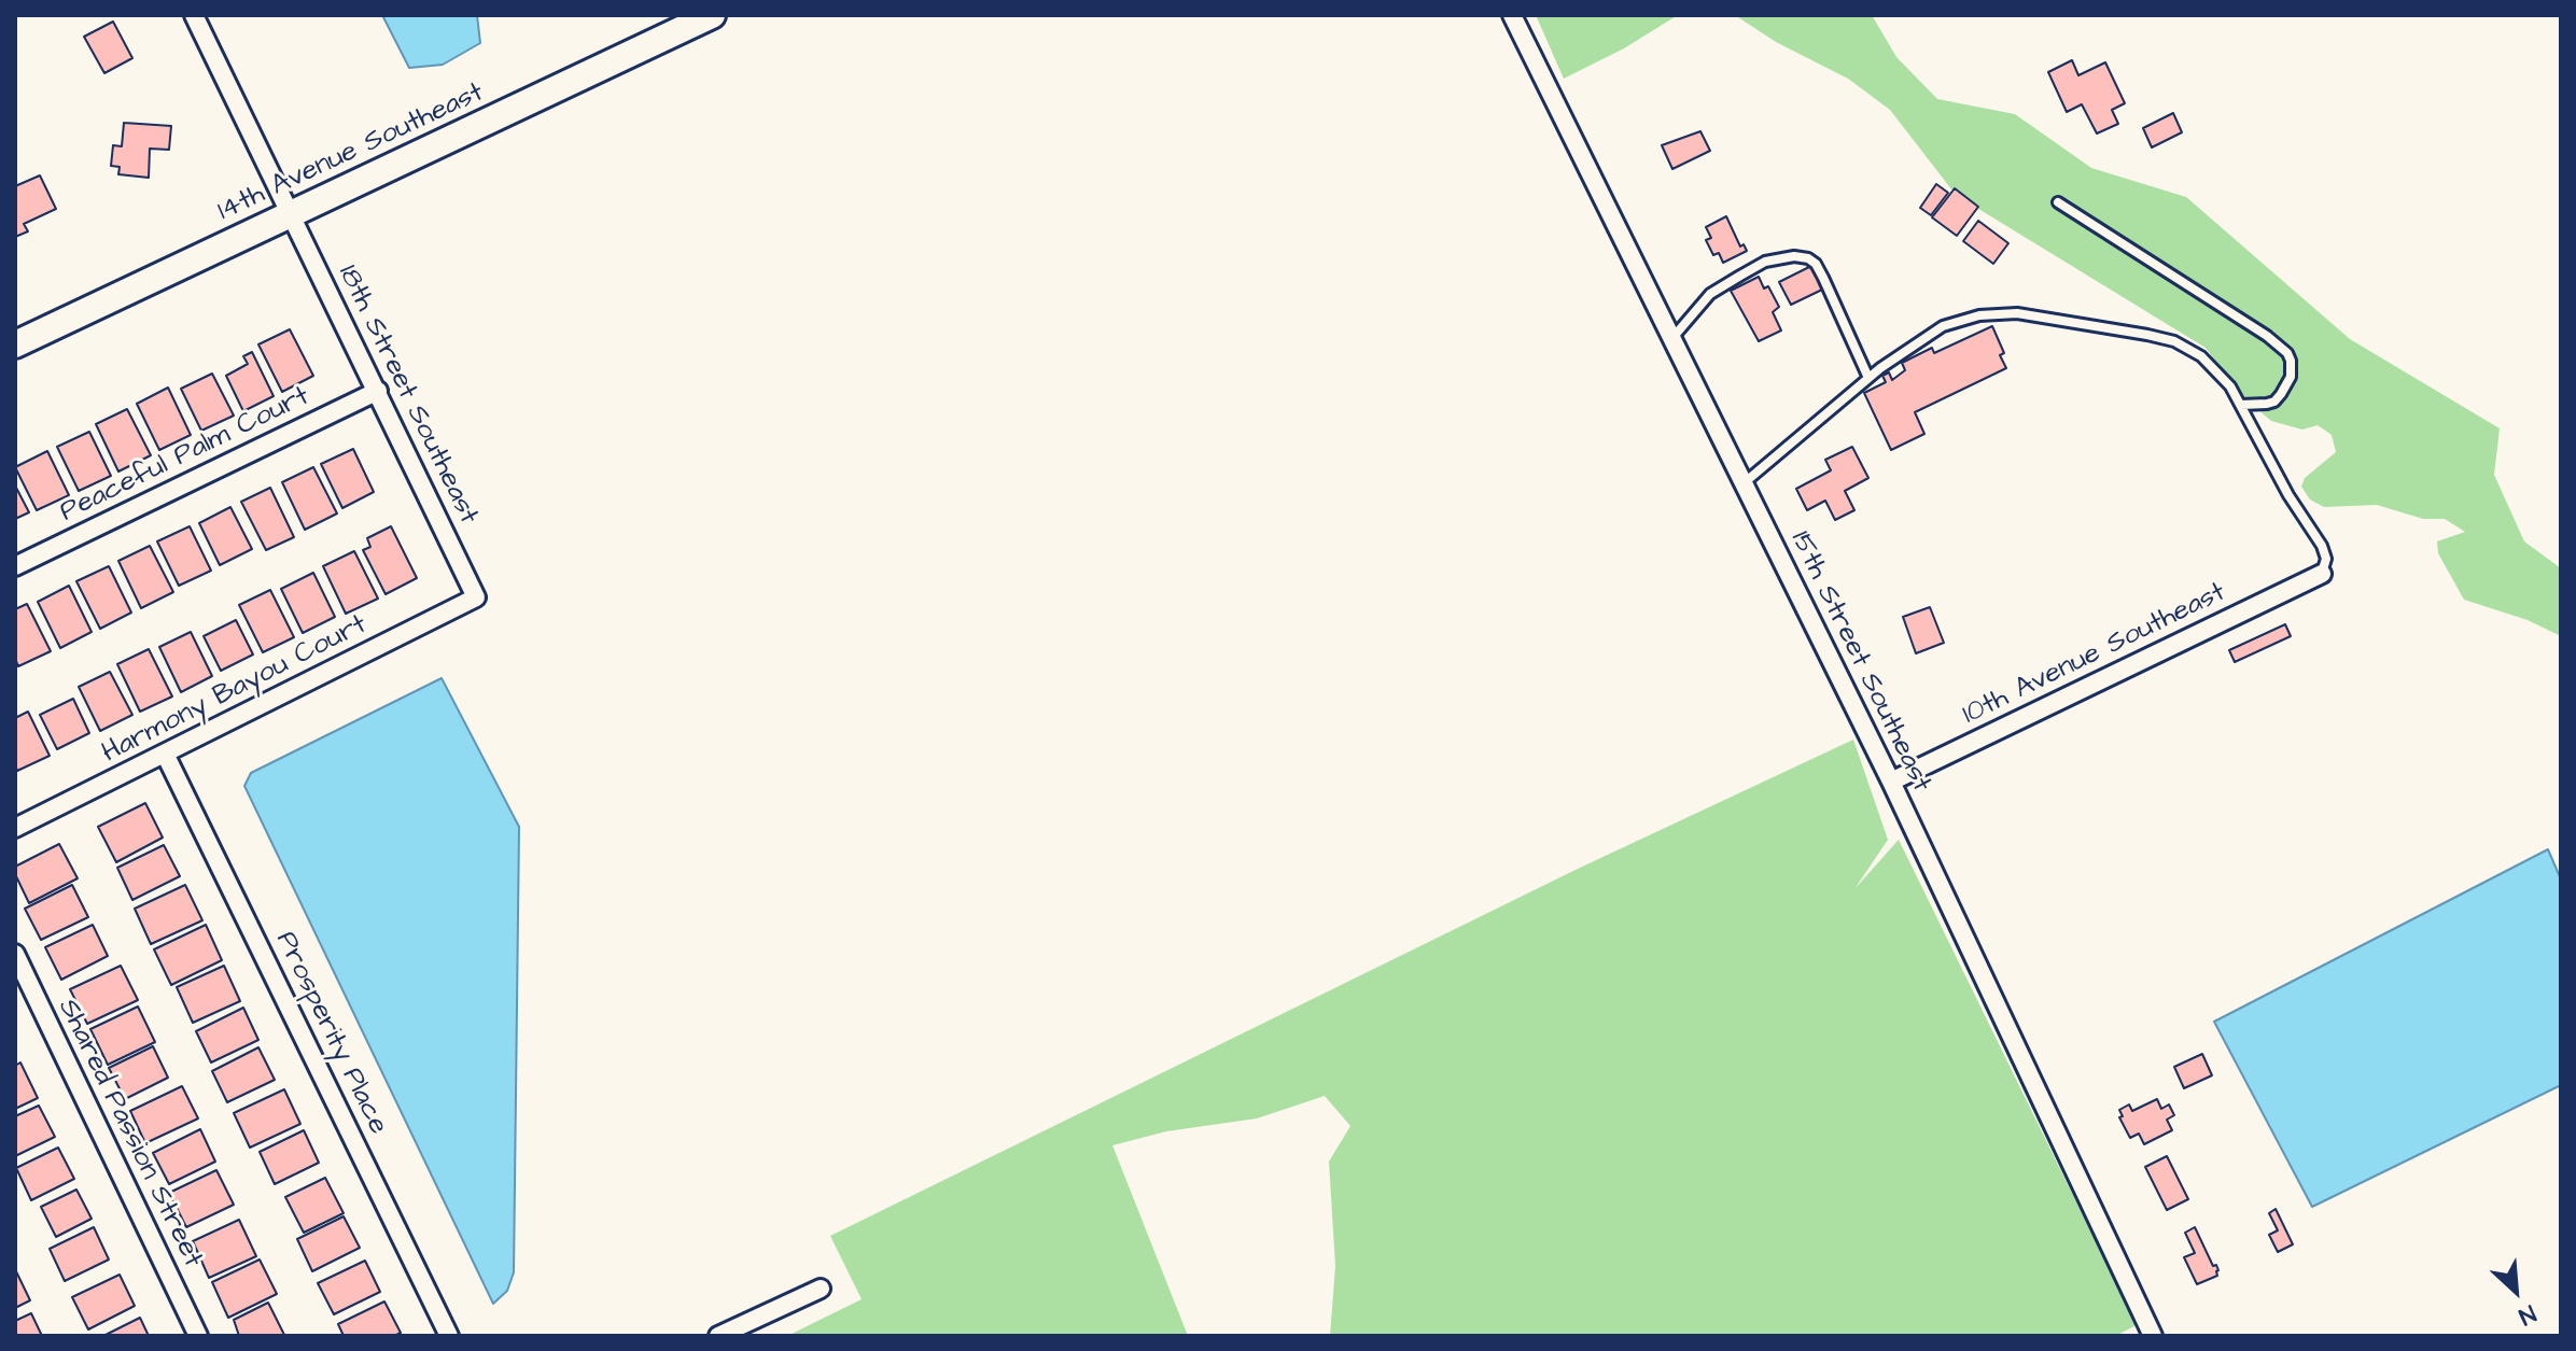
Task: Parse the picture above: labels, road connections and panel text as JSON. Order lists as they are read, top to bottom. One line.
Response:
{"streets":{"street":["14th Avenue Southeast","18th Street Southeast","Peaceful Palm Court","10th Avenue Southeast","15th Street Southeast","Harmony Bayou Court","Prosperity Place","Shared Passion Street"]},"crossings":[["14th Avenue Southeast","18th Street Southeast"],["18th Street Southeast","Peaceful Palm Court"],["18th Street Southeast","Harmony Bayou Court"],["10th Avenue Southeast","15th Street Southeast"],["Harmony Bayou Court","Prosperity Place"]],"north":"bottom right"}
